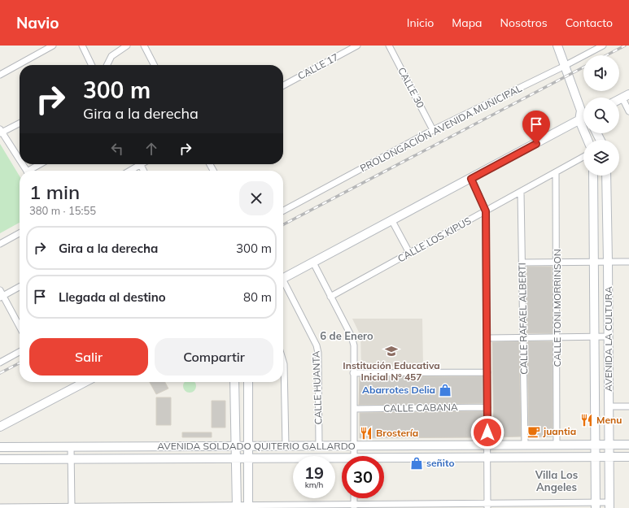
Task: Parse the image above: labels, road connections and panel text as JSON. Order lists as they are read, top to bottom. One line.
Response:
{"streets":{"street":["CALLE 17","CALLE 30","PROLONGACIÓN AVENIDA MUNICIPAL","CALLE LOS KIPUS","CALLE TONI MORRINSON","CALLE RAFAEL ALBERTI","AVENIDA LA CULTURA","CALLE HUANTA","CALLE CABANA","AVENIDA SOLDADO QUITERIO GALLARDO"]},"crossings":[["CALLE 30","PROLONGACIÓN AVENIDA MUNICIPAL"],["CALLE LOS KIPUS","CALLE TONI MORRINSON"],["CALLE LOS KIPUS","CALLE RAFAEL ALBERTI"],["CALLE TONI MORRINSON","AVENIDA SOLDADO QUITERIO GALLARDO"],["CALLE RAFAEL ALBERTI","AVENIDA SOLDADO QUITERIO GALLARDO"],["AVENIDA LA CULTURA","AVENIDA SOLDADO QUITERIO GALLARDO"],["CALLE HUANTA","AVENIDA SOLDADO QUITERIO GALLARDO"]],"districts":["6 de Enero","Villa Los Angeles"],"places":{"school or university":["Institución Educativa Inicial Nº 457"],"shop":["Abarrotes Delia","señito"],"restaurant":["Menu","Brostería"],"cafe":["juantia"]},"page":{"header":"Navio","nav":["Inicio","Mapa","Nosotros","Contacto"],"turn":["300 m","Gira a la derecha"],"heading":["1 min","380 m · 15:55"],"list":[{"name":"Gira a la derecha","value":"300 m"},{"name":"Llegada al destino","value":"80 m"}],"buttons":["Salir","Compartir"],"speed":"19 km/h","limit":"30"}}
